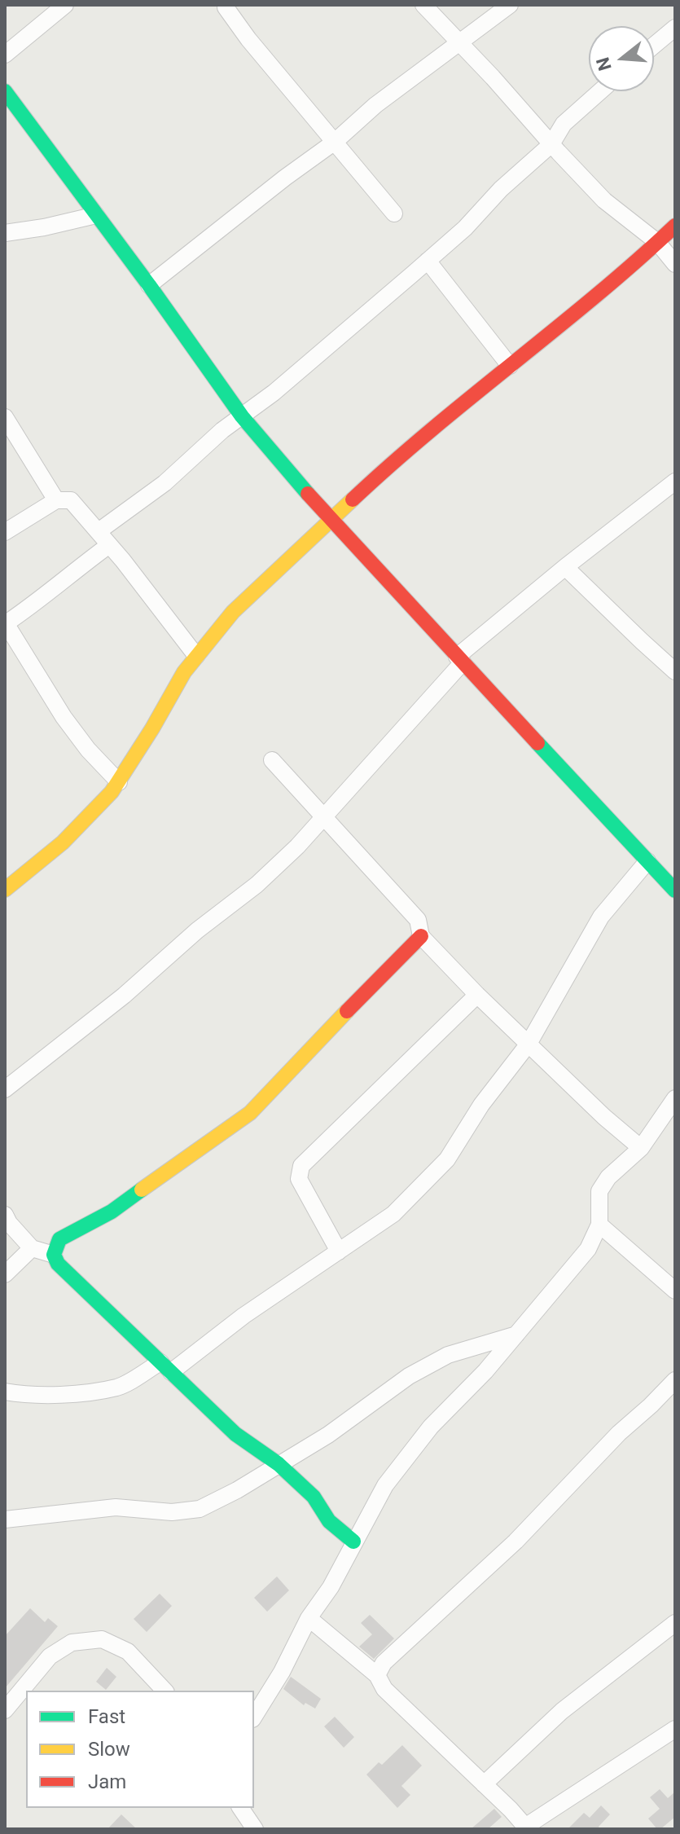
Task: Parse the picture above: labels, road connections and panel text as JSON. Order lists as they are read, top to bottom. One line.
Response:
{"legend":["Fast","Slow","Jam"],"north":"left"}
